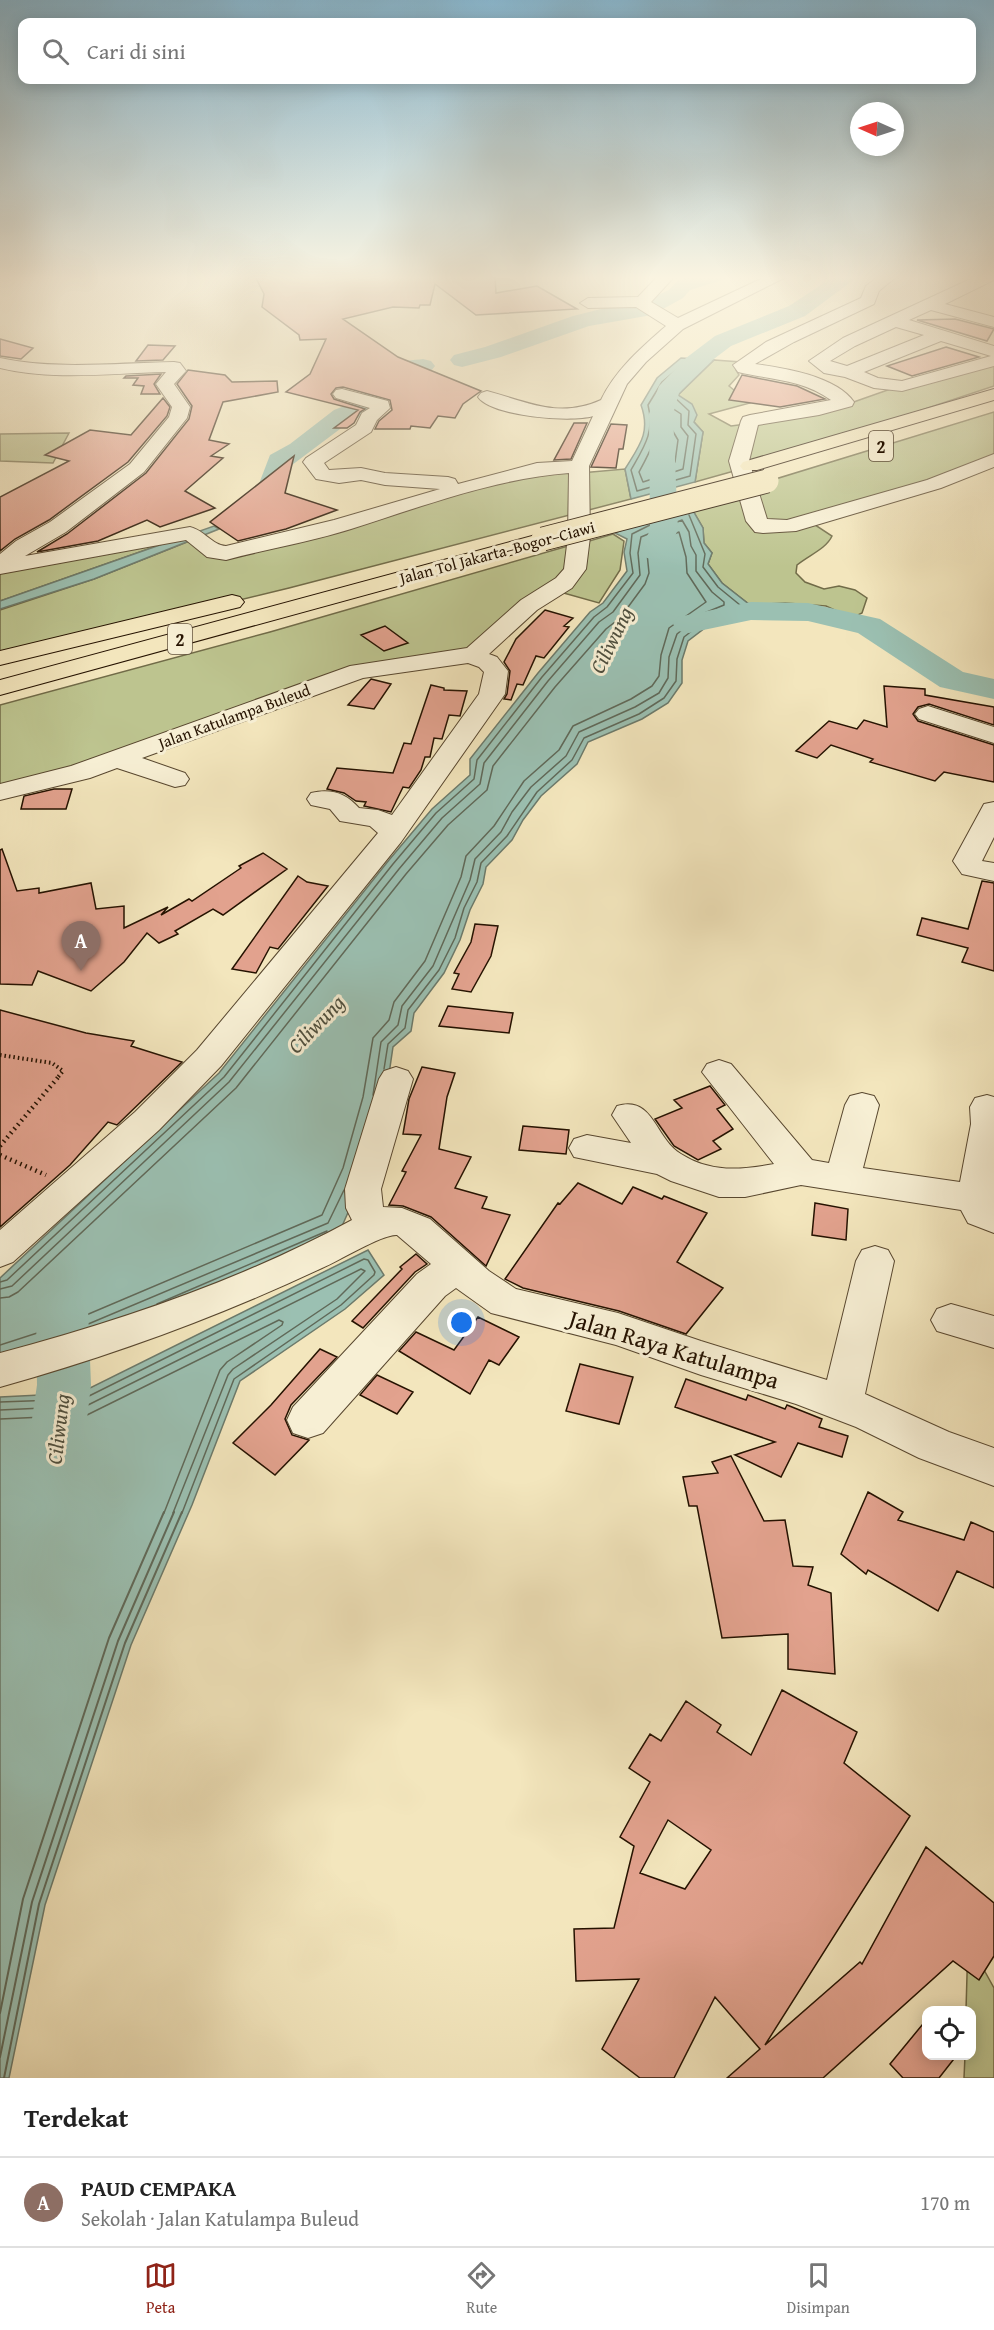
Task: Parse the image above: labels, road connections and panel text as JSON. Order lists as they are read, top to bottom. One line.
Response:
{"streets":{"highway":["2","Jalan Tol Jakarta–Bogor–Ciawi"],"street":["Jalan Katulampa Buleud","Jalan Raya Katulampa"]},"water":["Ciliwung"],"north":"left","page":{"search":"Cari di sini","pins":"A","heading":"Terdekat","list":[{"mark":"A","name":"PAUD CEMPAKA","note":"Sekolah · Jalan Katulampa Buleud","value":"170 m"}],"nav":["Peta","Rute","Disimpan"]}}
